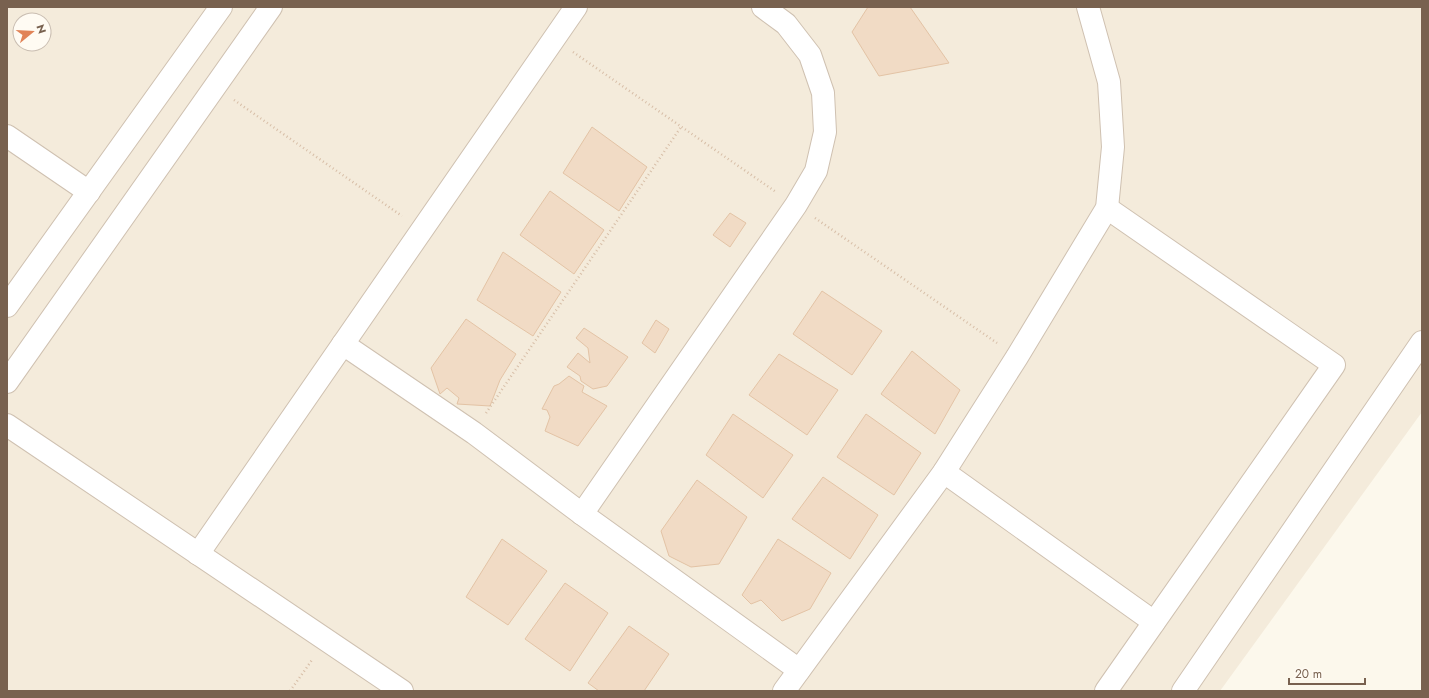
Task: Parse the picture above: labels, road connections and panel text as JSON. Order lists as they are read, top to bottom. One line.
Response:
{"scale_bar":"20 m","north":"right"}
